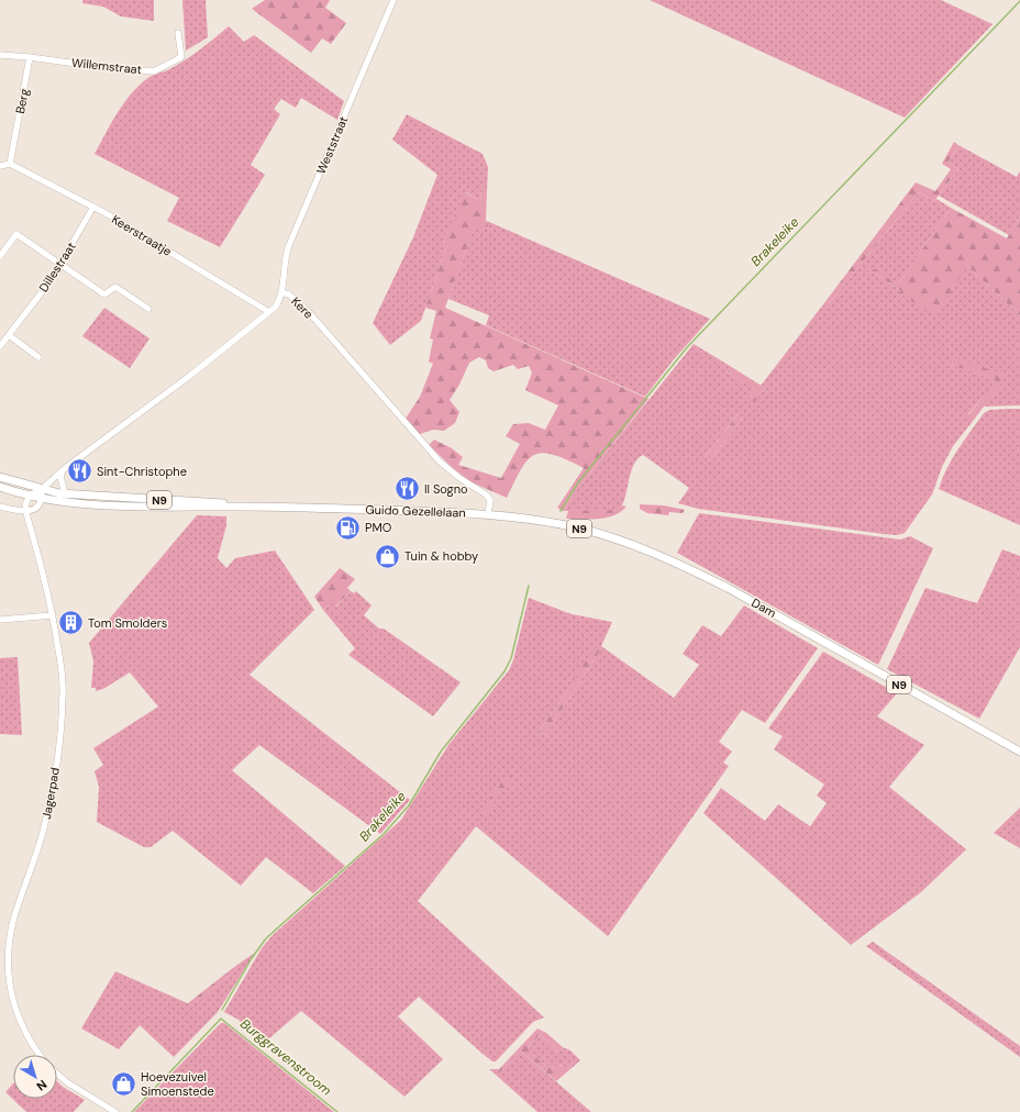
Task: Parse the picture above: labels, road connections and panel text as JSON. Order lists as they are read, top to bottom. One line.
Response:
{"streets":{"main road":["N9","Guido Gezellelaan","Dam"],"street":["Willemstraat","Berg","Weststraat","Keerstraatje","Dillestraat","Kere","Jagerpad"]},"crossings":[["Willemstraat","Berg"],["Berg","Keerstraatje"],["Weststraat","Kere"],["Keerstraatje","Dillestraat"],["Keerstraatje","Kere"],["Kere","N9"],["Kere","Guido Gezellelaan"],["Kere","Dam"],["N9","Guido Gezellelaan"],["Guido Gezellelaan","Dam"]],"water":["Brakeleike","Burggravenstroom"],"places":{"restaurant":["Sint-Christophe","Il Sogno"],"fuel station":["PMO"],"shop":["Tuin & hobby","Hoevezuivel Simoenstede"],"building":["Tom Smolders"]},"north":"bottom right"}
